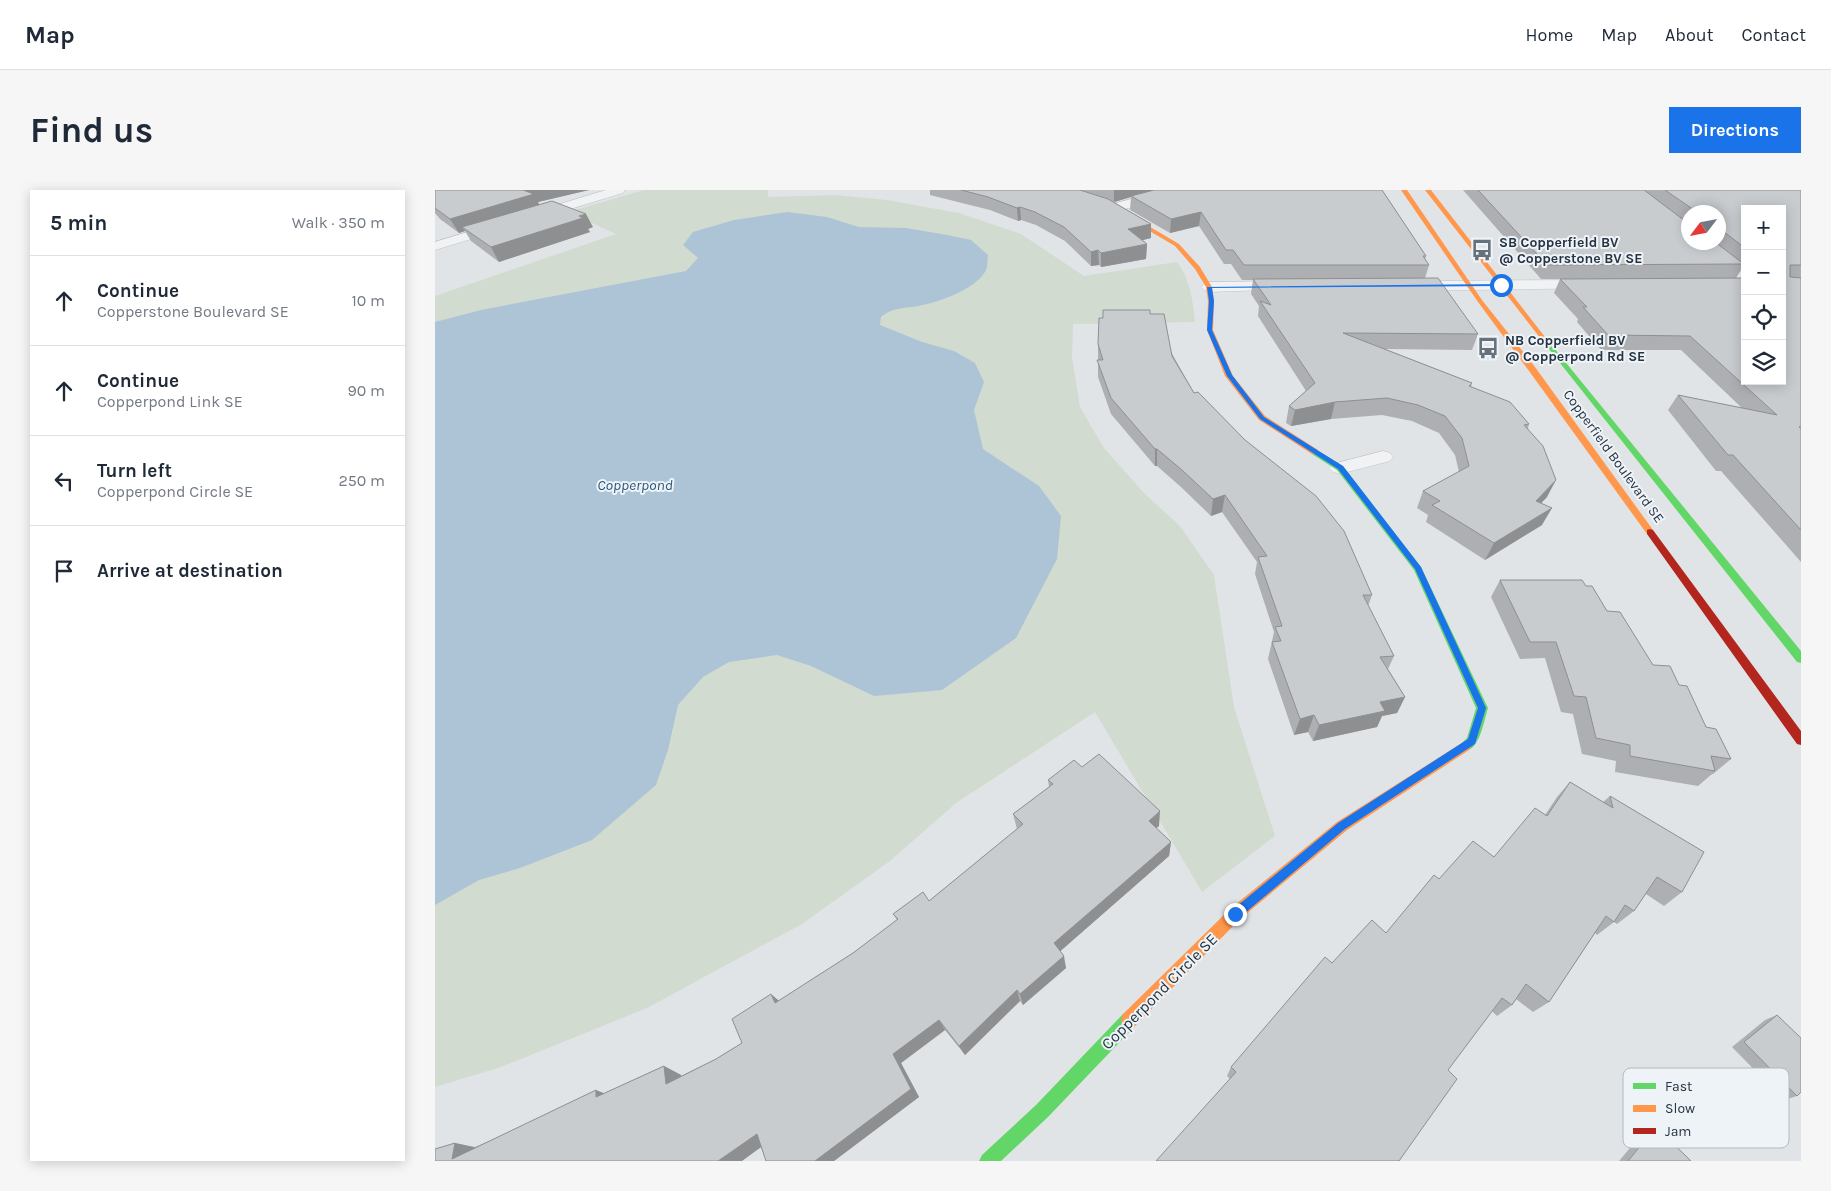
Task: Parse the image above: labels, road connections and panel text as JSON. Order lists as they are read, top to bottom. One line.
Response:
{"streets":{"street":["Copperfield Boulevard SE","Copperpond Circle SE"]},"water":["Copperpond"],"places":{"bus stop":["SB Copperfield BV @ Copperstone BV SE","NB Copperfield BV @ Copperpond Rd SE"]},"legend":["Fast","Slow","Jam"],"north":"bottom left","page":{"header":"Map","nav":["Home","Map","About","Contact"],"buttons":"Directions","title":"Find us","heading":["5 min","Walk · 350 m"],"map_buttons":["+","−"],"list":[["Continue","Copperstone Boulevard SE","10 m"],["Continue","Copperpond Link SE","90 m"],["Turn left","Copperpond Circle SE","250 m"],"Arrive at destination"]}}
